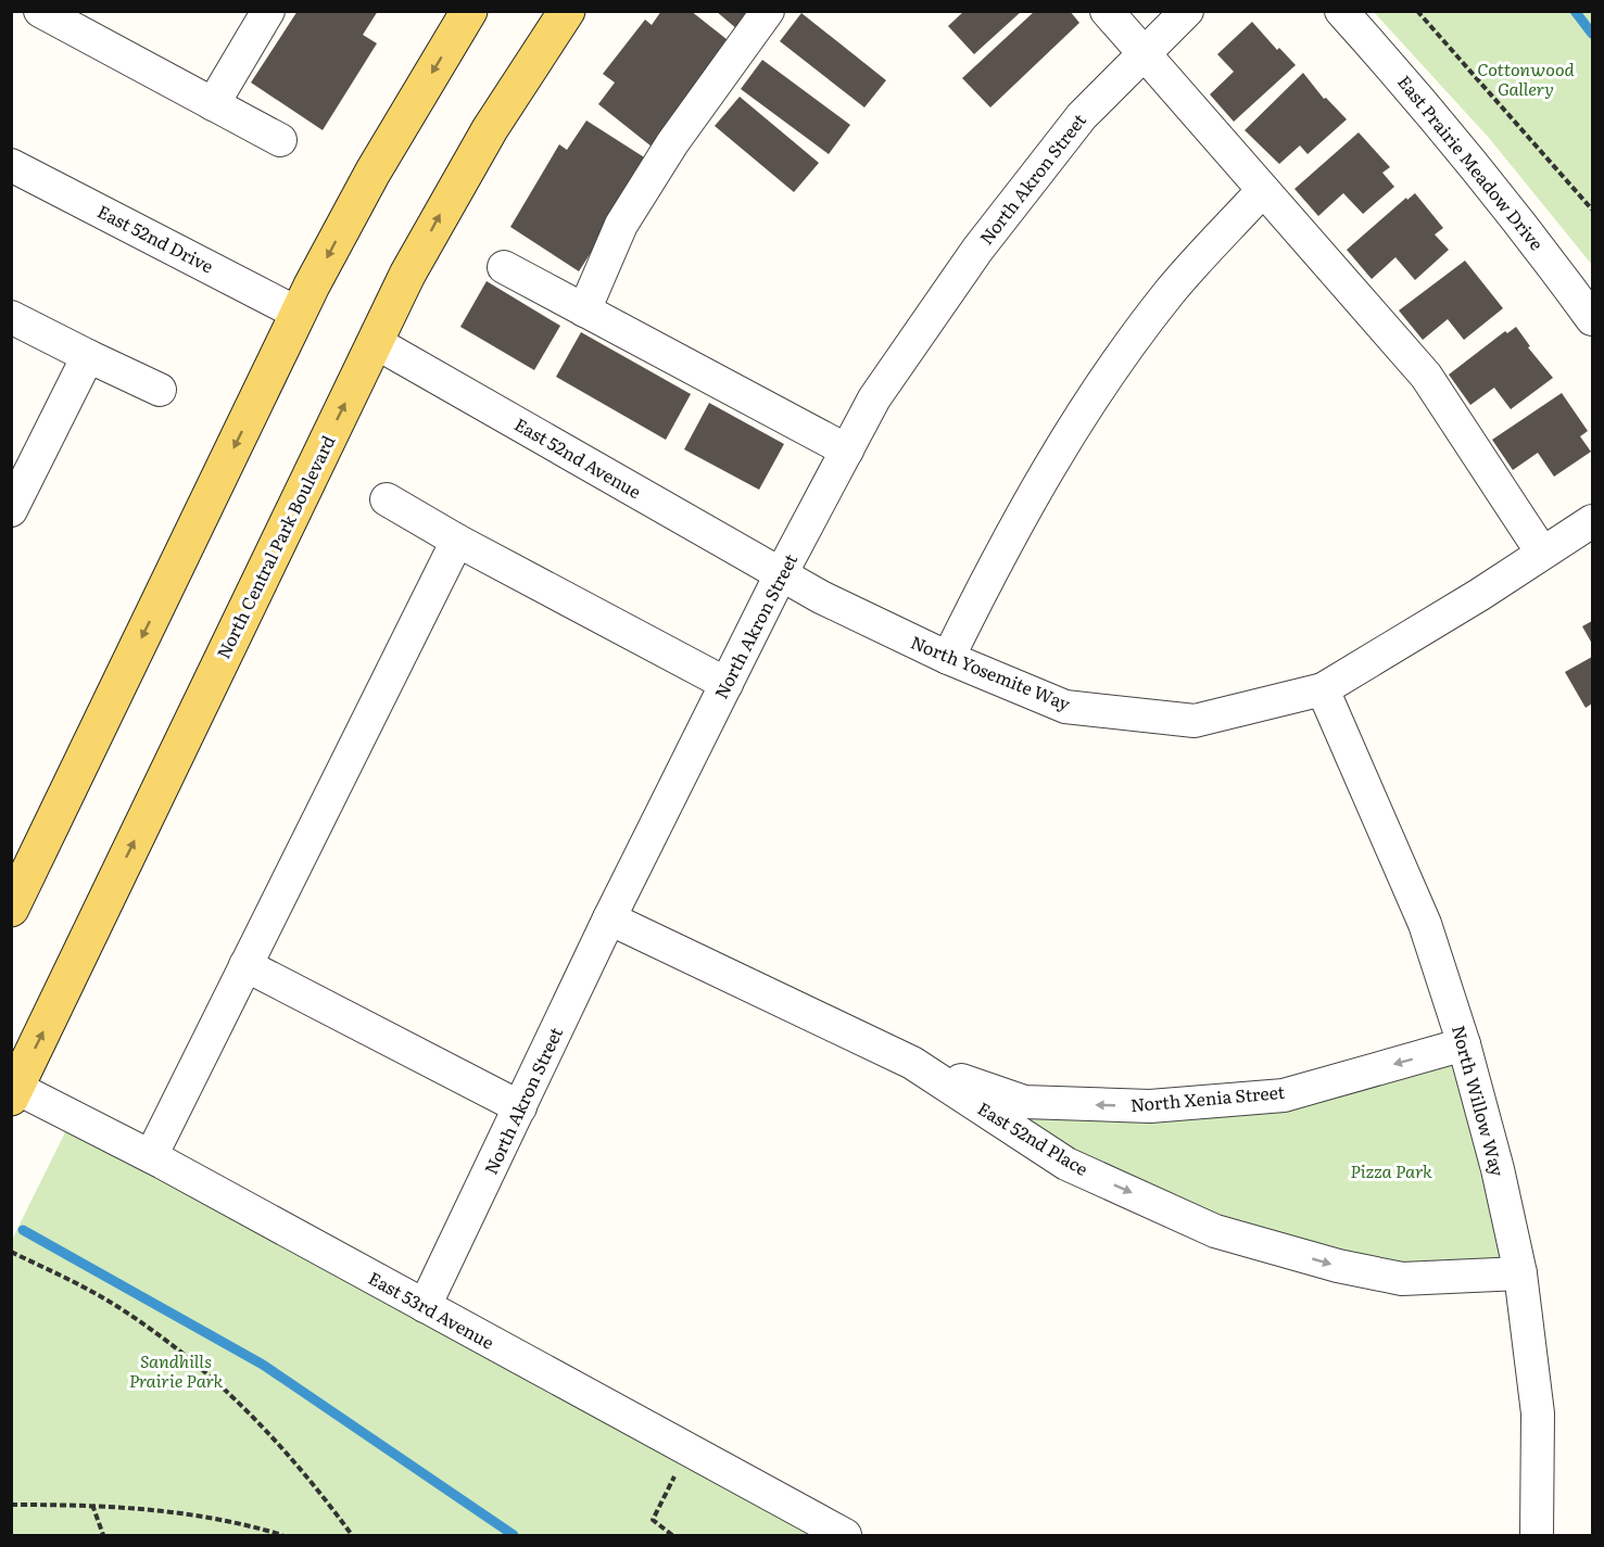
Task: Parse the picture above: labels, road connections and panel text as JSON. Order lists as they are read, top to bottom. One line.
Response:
{"streets":{"main road":["North Central Park Boulevard"],"street":["East Prairie Meadow Drive","North Akron Street","East 52nd Drive","East 52nd Avenue","North Yosemite Way","North Xenia Street","North Willow Way","East 52nd Place","East 53rd Avenue"]},"crossings":[["North Akron Street","East 52nd Avenue"],["North Akron Street","North Yosemite Way"],["North Akron Street","East 52nd Place"],["North Akron Street","East 53rd Avenue"],["East 52nd Avenue","North Central Park Boulevard"],["East 52nd Avenue","North Yosemite Way"],["North Central Park Boulevard","East 53rd Avenue"],["North Yosemite Way","North Willow Way"],["North Xenia Street","North Willow Way"],["North Xenia Street","East 52nd Place"],["North Willow Way","East 52nd Place"]],"one_way":["North Xenia Street","East 52nd Place"],"parks":["Cottonwood Gallery","Pizza Park","Sandhills Prairie Park"]}
